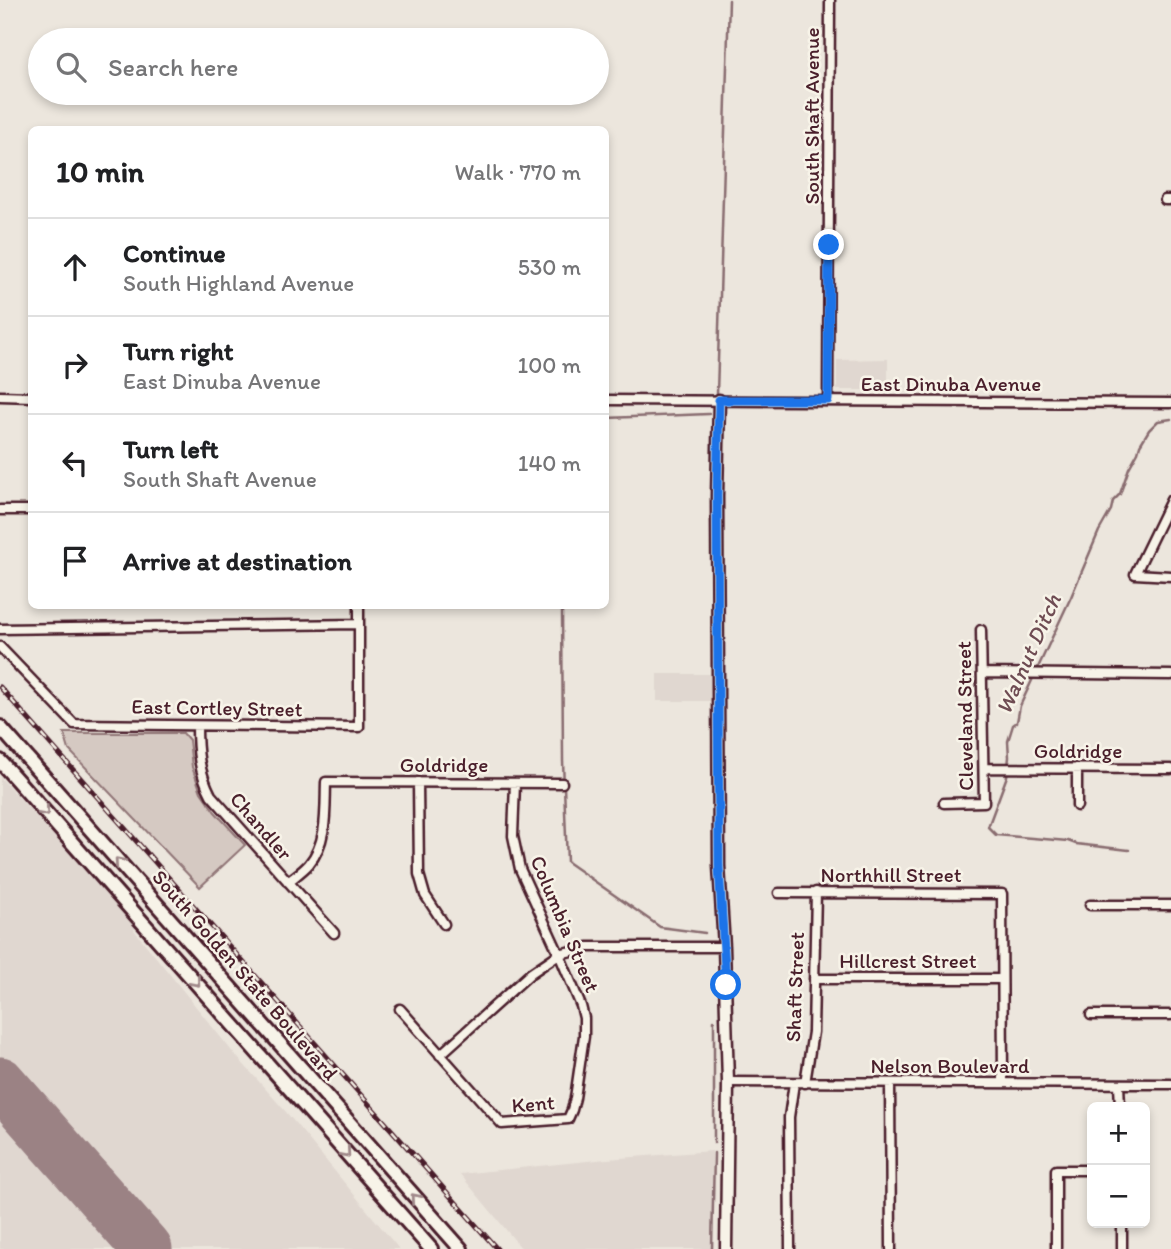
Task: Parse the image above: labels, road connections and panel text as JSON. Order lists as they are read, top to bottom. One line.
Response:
{"streets":{"main road":["South Golden State Boulevard"],"street":["South Shaft Avenue","East Dinuba Avenue","East Cortley Street","Cleveland Street","Goldridge","Chandler","Northhill Street","Columbia Street","Hillcrest Street","Shaft Street","Nelson Boulevard","Kent"]},"crossings":[["South Shaft Avenue","East Dinuba Avenue"],["East Cortley Street","Chandler"],["Cleveland Street","Goldridge"],["Goldridge","Chandler"],["Goldridge","Columbia Street"],["Northhill Street","Hillcrest Street"],["Northhill Street","Shaft Street"],["Columbia Street","Kent"],["Hillcrest Street","Shaft Street"],["Shaft Street","Nelson Boulevard"]],"water":["Walnut Ditch"],"page":{"search":"Search here","heading":["10 min","Walk · 770 m"],"list":[["Continue","South Highland Avenue","530 m"],["Turn right","East Dinuba Avenue","100 m"],["Turn left","South Shaft Avenue","140 m"],"Arrive at destination"],"map_buttons":["+","−"]}}
